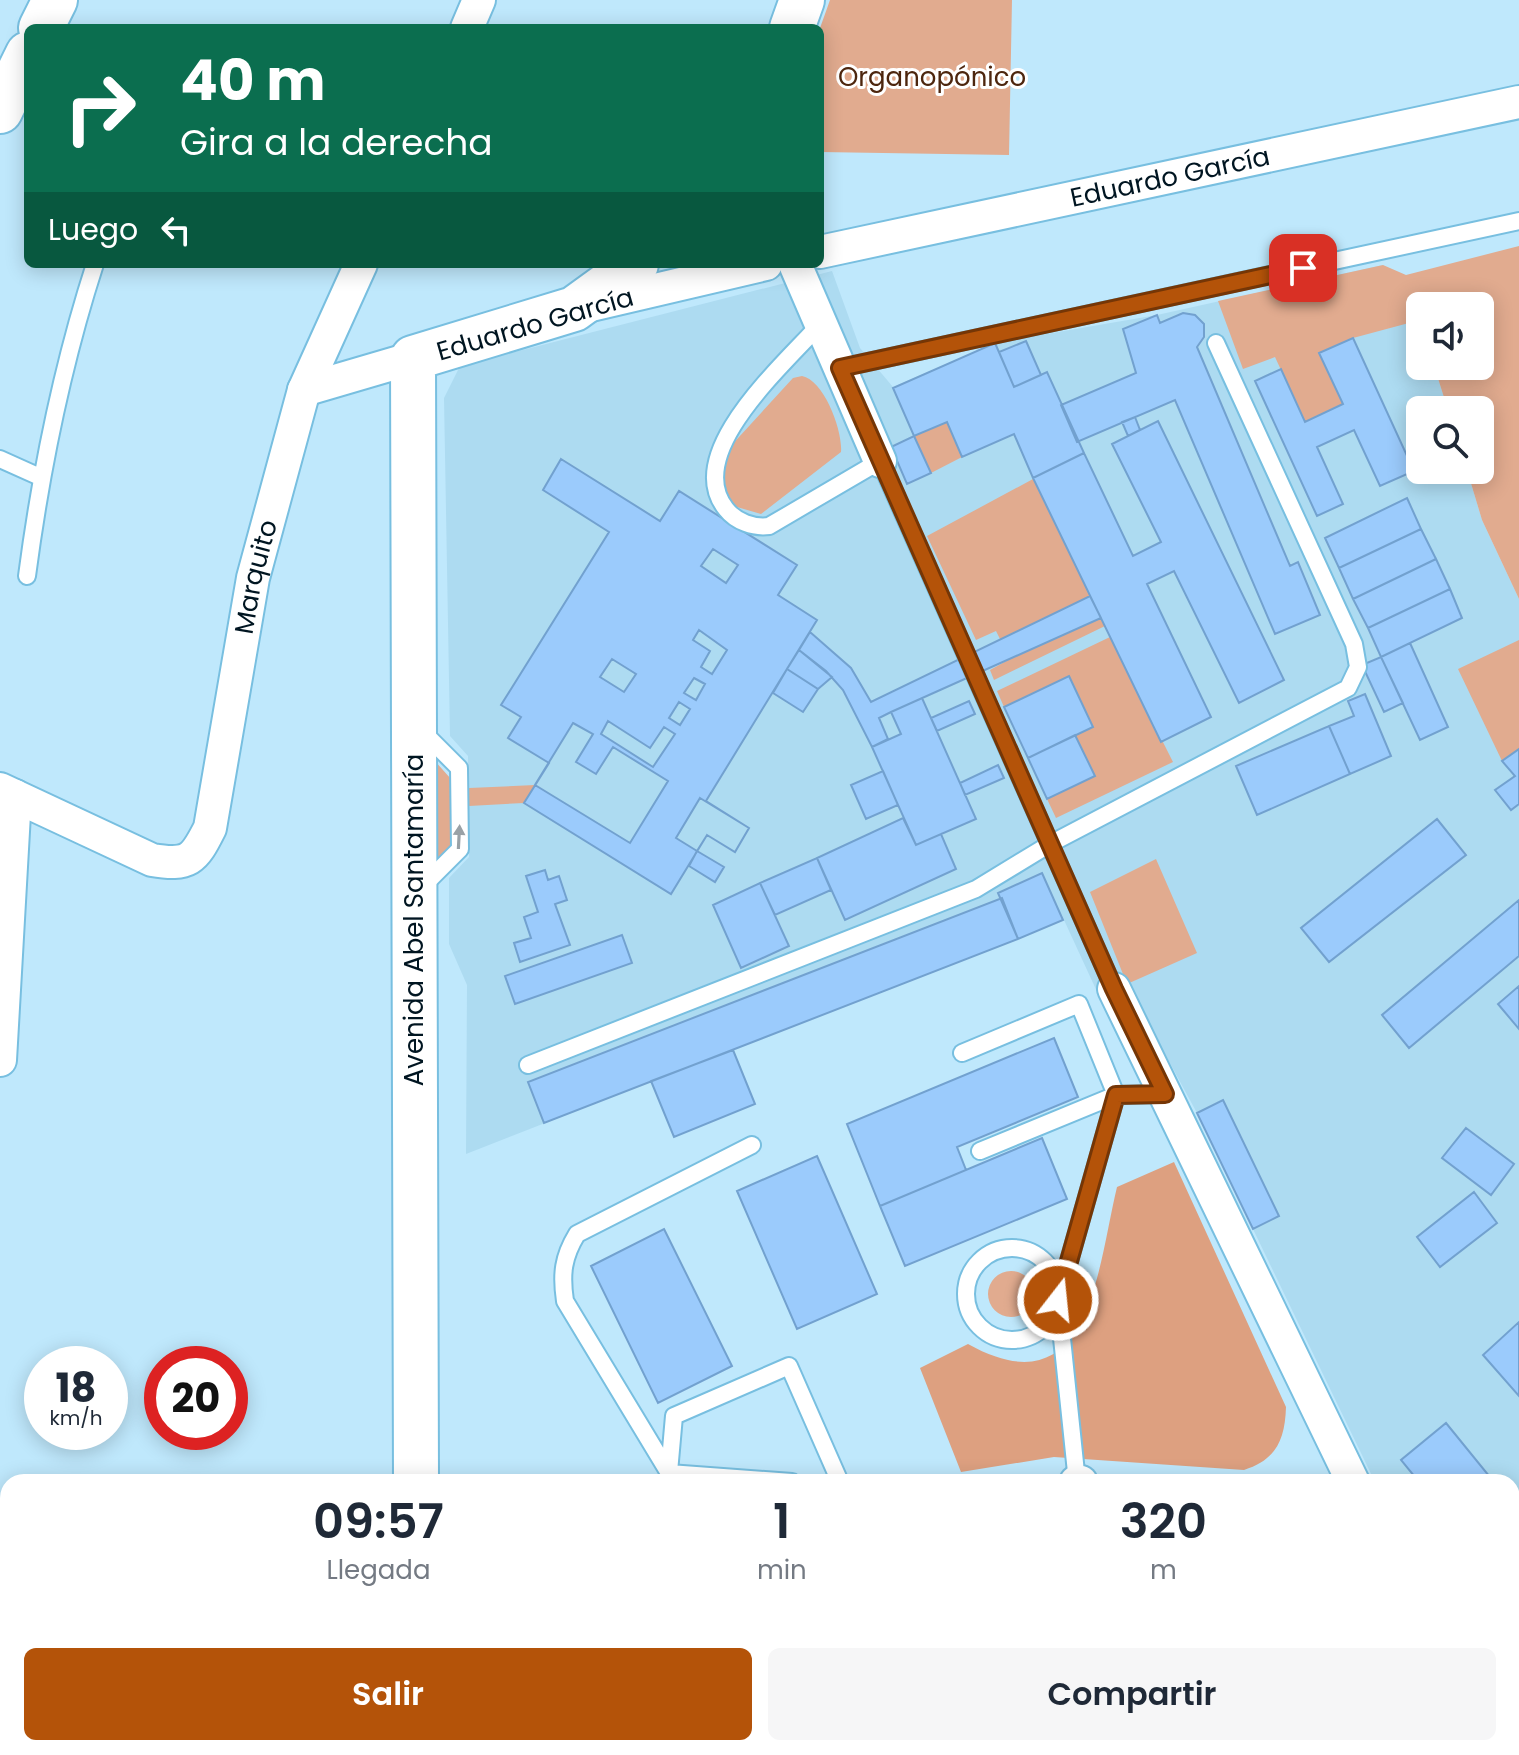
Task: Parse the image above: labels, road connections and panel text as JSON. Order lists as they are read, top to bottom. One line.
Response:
{"streets":{"main road":["Eduardo García","Avenida Abel Santamaría"],"street":["Marquito"]},"crossings":[["Eduardo García","Marquito"],["Eduardo García","Avenida Abel Santamaría"]],"parks":["Organopónico"],"page":{"turn":["40 m","Gira a la derecha"],"then":"Luego","speed":"18 km/h","limit":"20","eta":["09:57","Llegada","1","min","320","m"],"buttons":["Salir","Compartir"]}}
